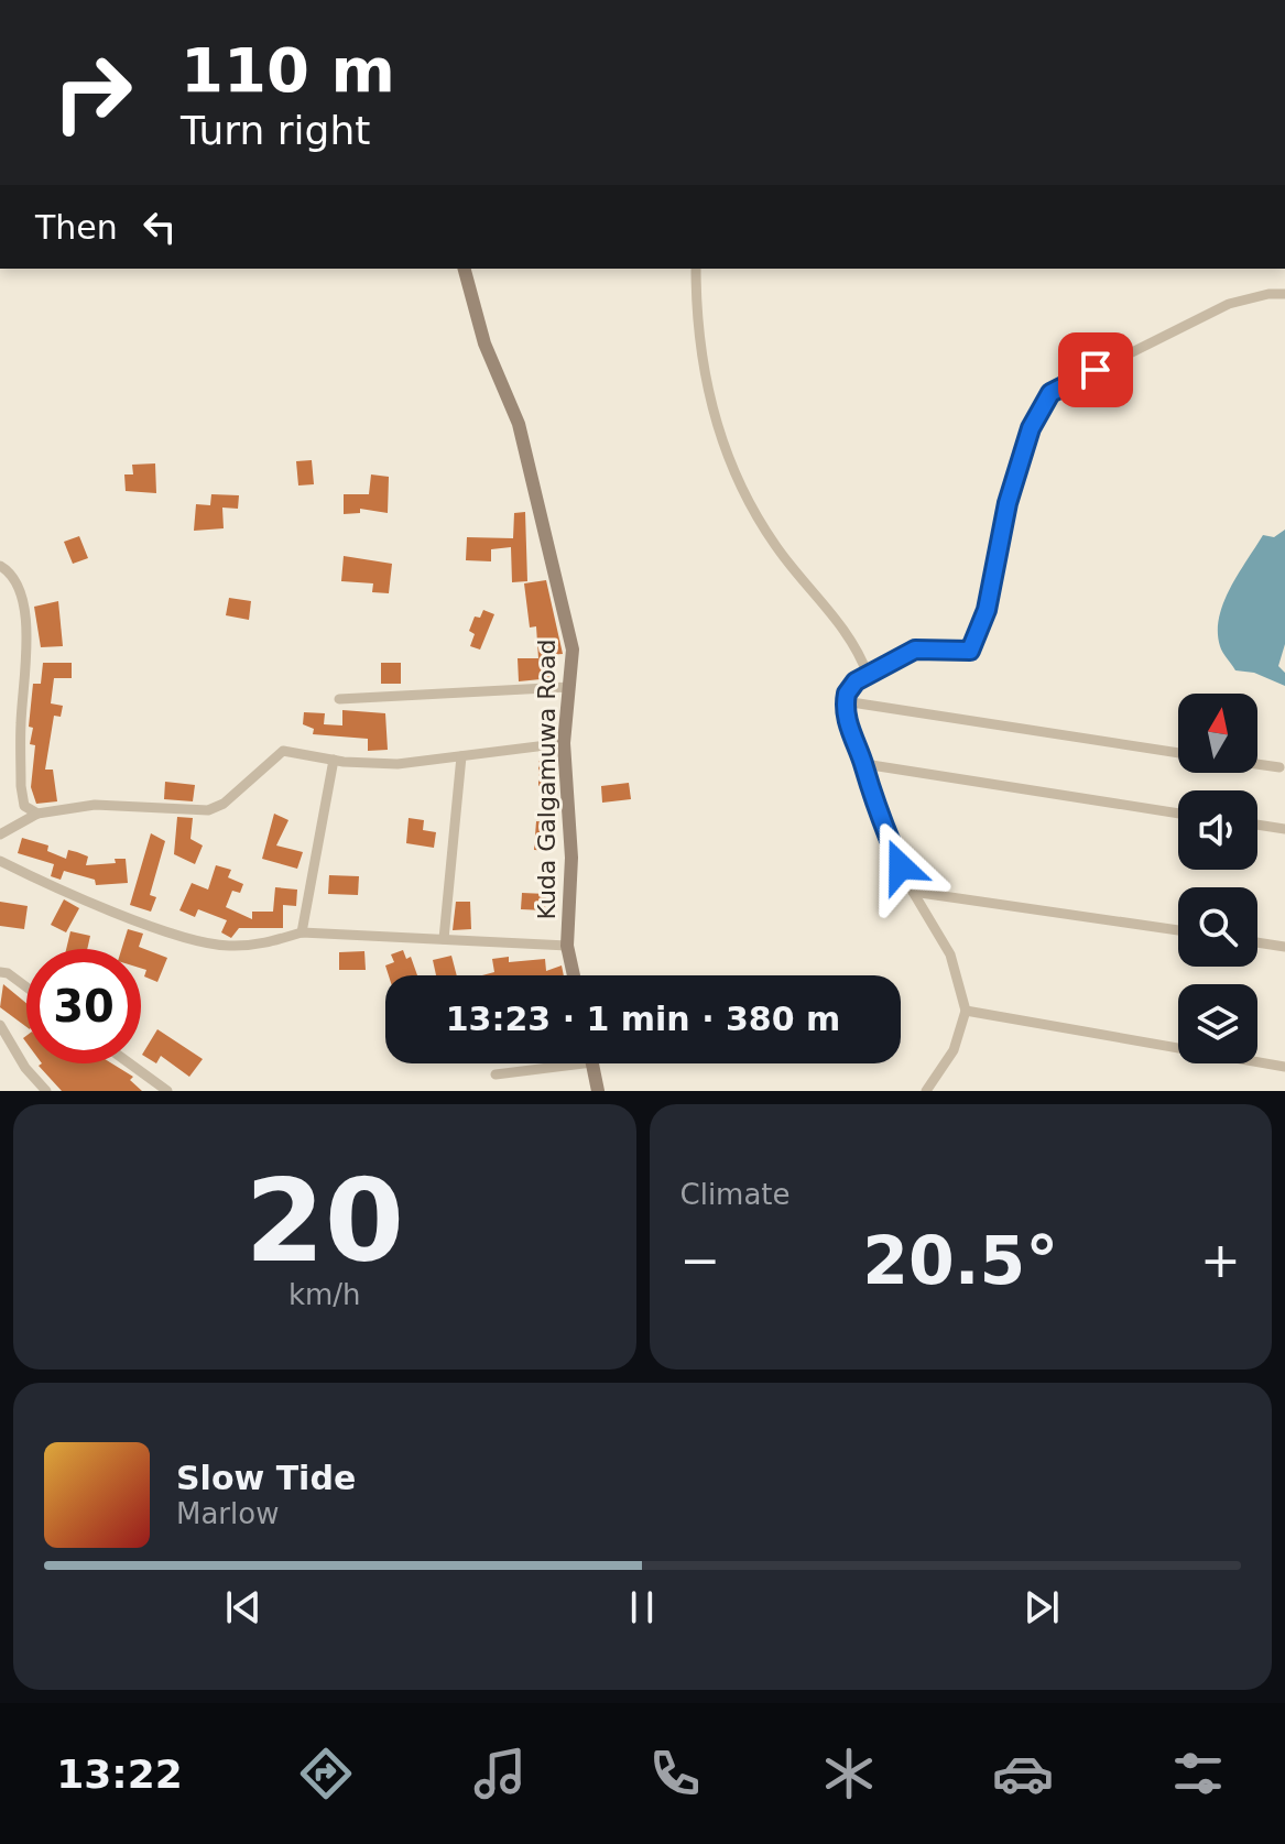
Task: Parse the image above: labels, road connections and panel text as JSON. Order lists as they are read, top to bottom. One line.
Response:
{"streets":{"street":["Kuda Galgamuwa Road"]},"north":"top","page":{"turn":["110 m","Turn right"],"then":"Then","limit":"30","trip":"13:23 · 1 min · 380 m","tile":[["20","km/h"],"Climate"],"heat":["−","20.5°","+"],"song":["Slow Tide","Marlow"],"tabs":"13:22"}}
